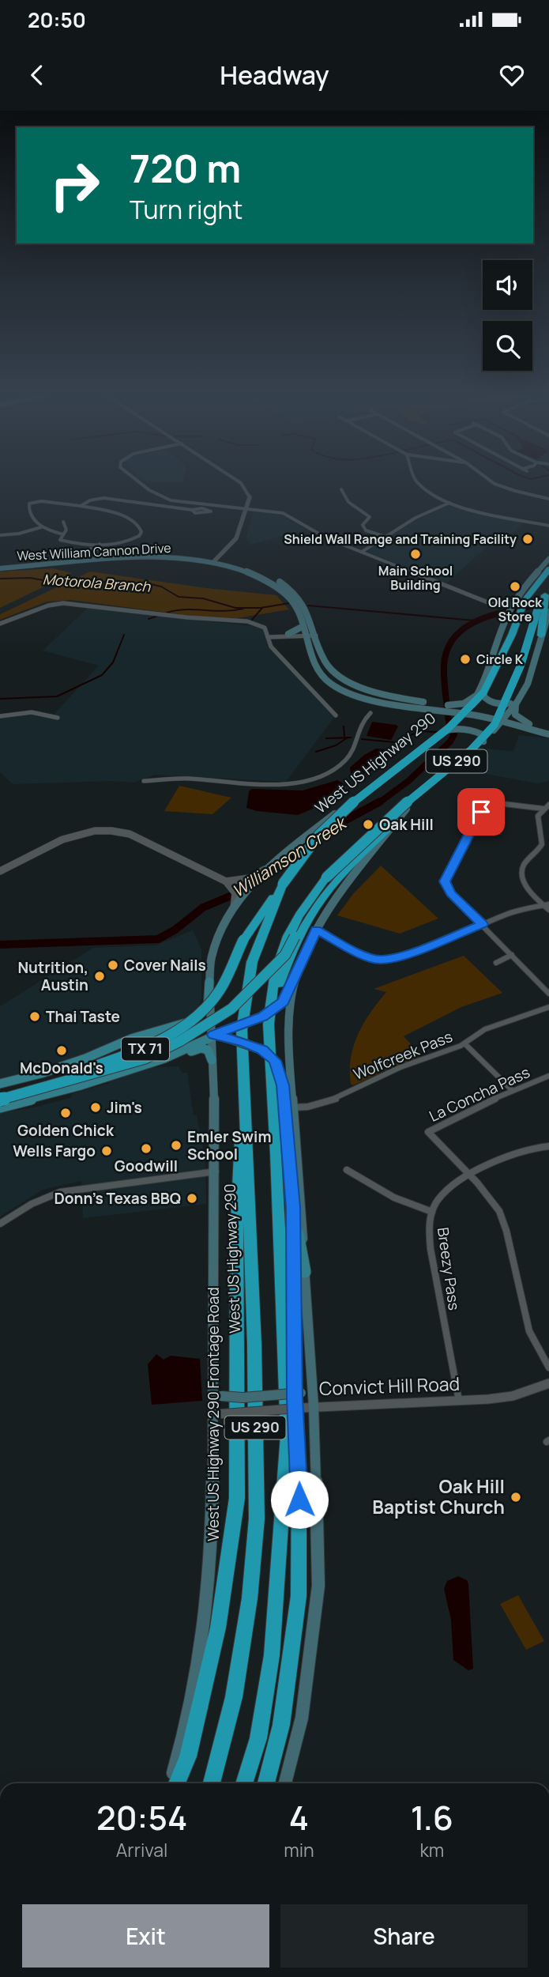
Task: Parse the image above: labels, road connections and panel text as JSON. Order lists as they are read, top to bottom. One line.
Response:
{"streets":{"highway":["US 290","West US Highway 290","TX 71"],"main road":["West William Cannon Drive","West US Highway 290 Frontage Road"],"street":["Wolfcreek Pass","La Concha Pass","Breezy Pass","Convict Hill Road"]},"crossings":[["West William Cannon Drive","West US Highway 290 Frontage Road"],["US 290","West US Highway 290"],["US 290","TX 71"],["West US Highway 290","TX 71"],["La Concha Pass","Breezy Pass"],["Breezy Pass","Convict Hill Road"],["Convict Hill Road","West US Highway 290 Frontage Road"]],"water":["Motorola Branch","Williamson Creek"],"places":["Shield Wall Range and Training Facility","Main School Building","Old Rock Store","Circle K","Oak Hill","Cover Nails","Nutrition, Austin","Thai Taste","McDonald's","Jim's","Golden Chick","Emler Swim School","Goodwill","Wells Fargo","Donn's Texas BBQ","Oak Hill Baptist Church"],"page":{"status":"20:50","header":"Headway","turn":["720 m","Turn right"],"eta":["20:54","Arrival","4","min","1.6","km"],"buttons":["Exit","Share"]}}
